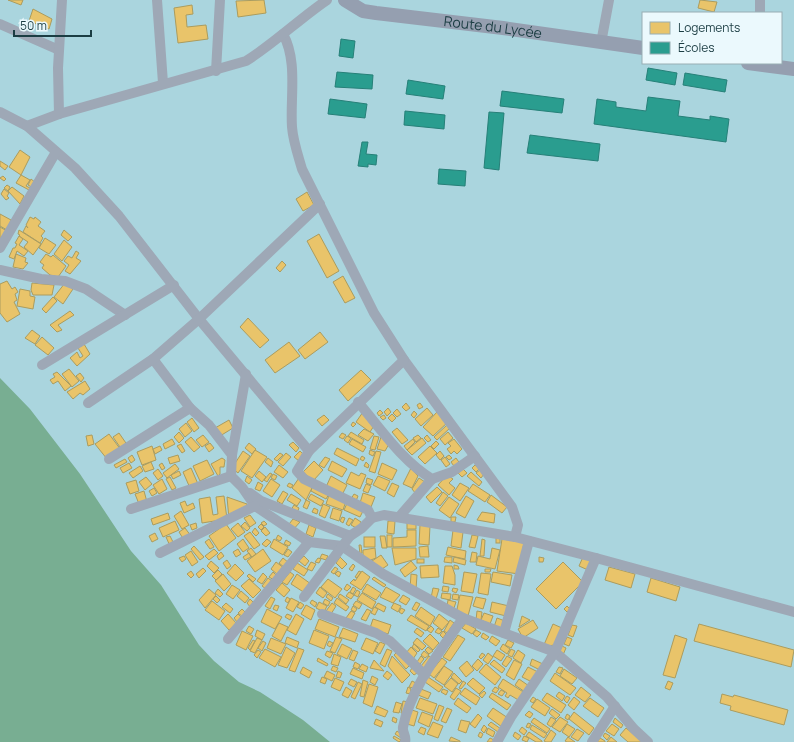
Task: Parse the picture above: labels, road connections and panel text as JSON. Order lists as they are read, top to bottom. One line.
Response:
{"streets":{"main road":["Route du Lycée"]},"legend":["Logements","Écoles"],"scale_bar":"50 m"}
